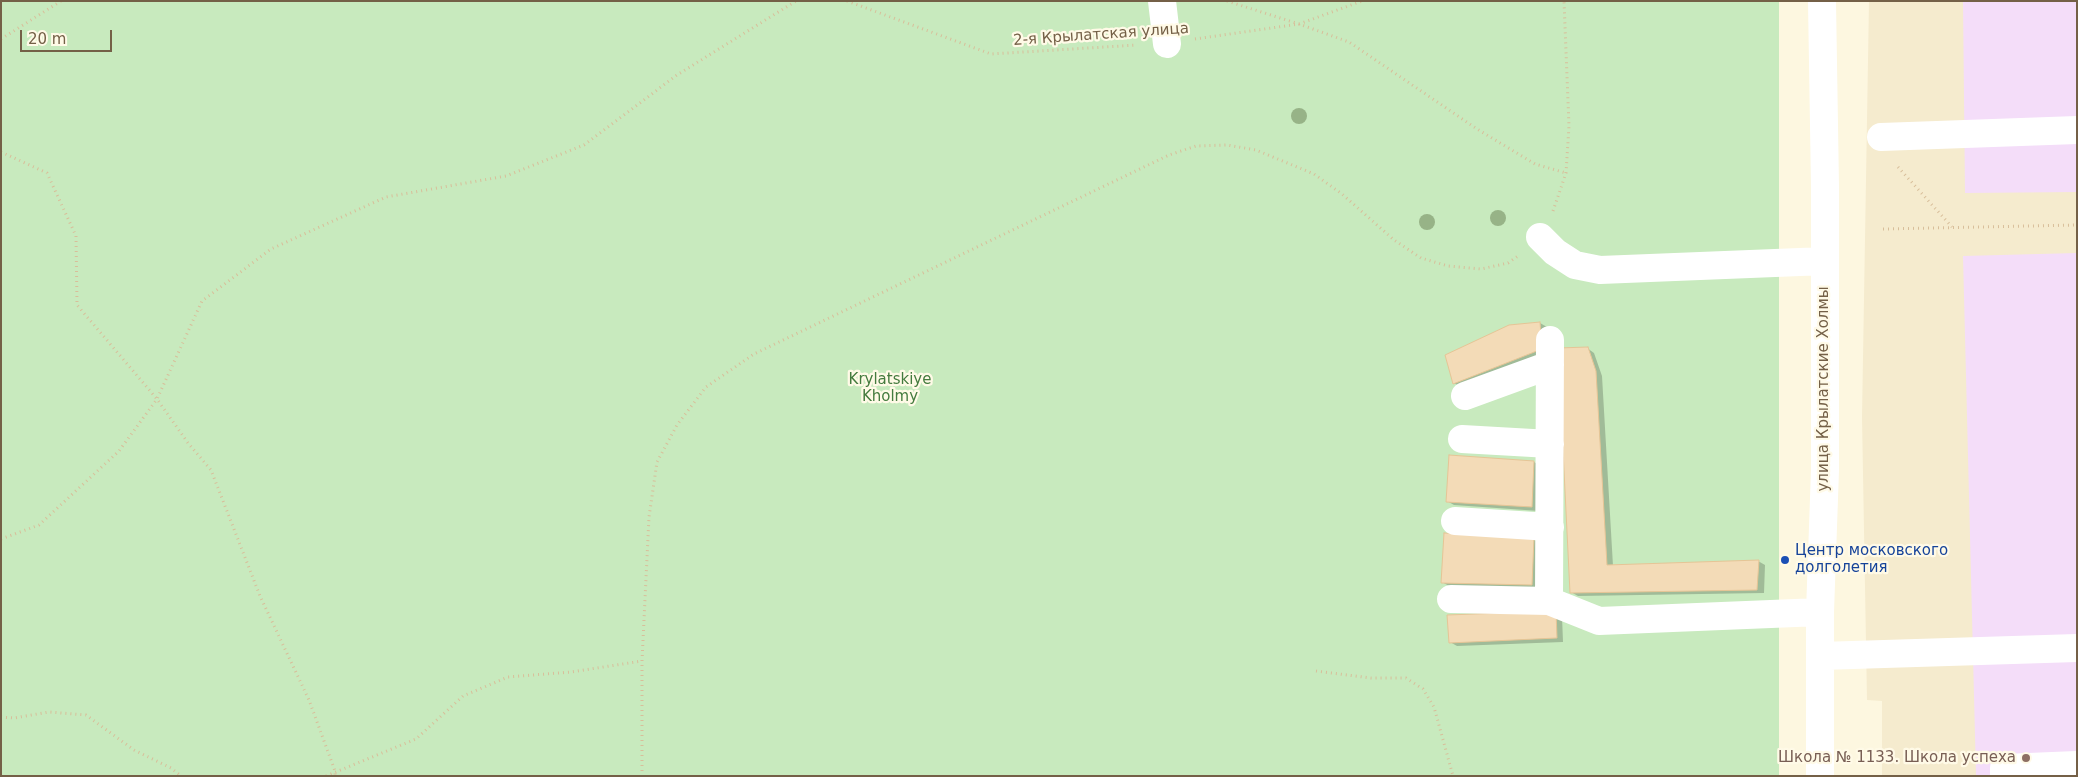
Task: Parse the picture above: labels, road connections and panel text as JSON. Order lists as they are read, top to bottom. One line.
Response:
{"streets":{"street":["улица Крылатские Холмы"],"path":["2-я Крылатская улица"]},"parks":["Krylatskiye Kholmy"],"places":["Центр московского долголетия","Школа № 1133. Школа успеха"],"scale_bar":"20 m"}
